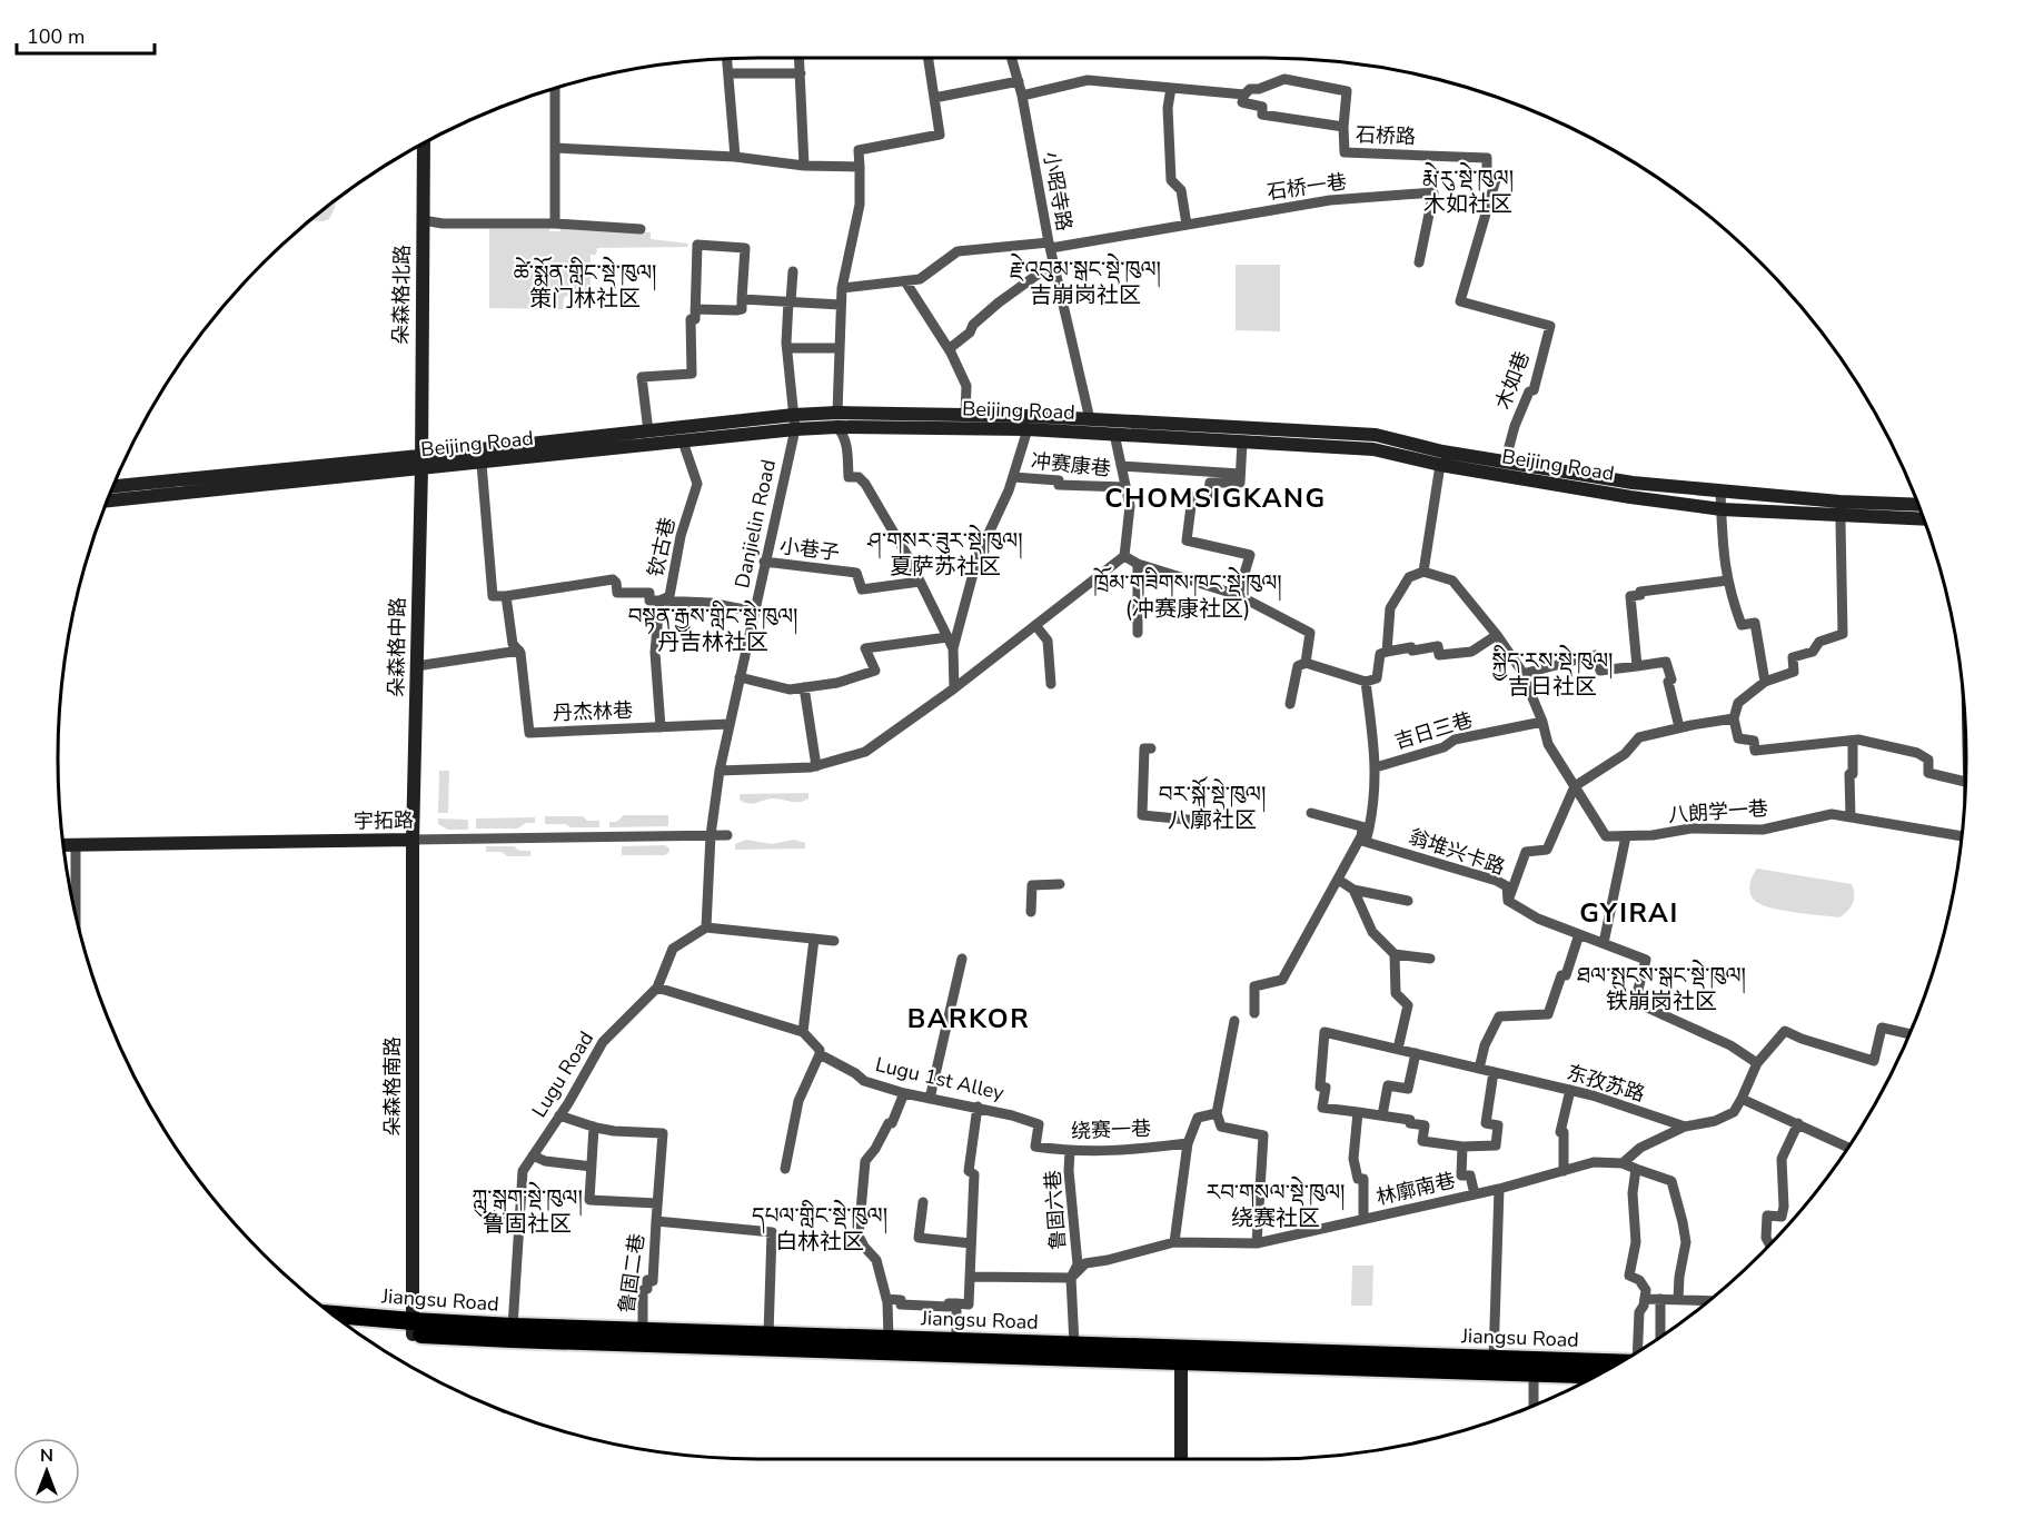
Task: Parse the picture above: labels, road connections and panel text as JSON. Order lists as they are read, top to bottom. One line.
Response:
{"streets":{"highway":["Jiangsu Road"],"main road":["朵森格北路","Beijing Road","朵森格中路","宇拓路","朵森格南路"],"street":["石桥路","石桥一巷","小昭寺路","木如巷","冲赛康巷","Danjielin Road","钦古巷","小巷子","丹杰林巷","吉日三巷","八朗学一巷","翁堆兴卡路","Lugu Road","Lugu 1st Alley","东孜苏路","绕赛一巷","林廓南巷","鲁固六巷","鲁固二巷"]},"crossings":[["石桥路","木如巷"],["石桥一巷","小昭寺路"],["小昭寺路","Beijing Road"],["朵森格北路","Beijing Road"],["朵森格北路","朵森格中路"],["木如巷","Beijing Road"],["Beijing Road","Danjielin Road"],["Beijing Road","钦古巷"],["Beijing Road","朵森格中路"],["Danjielin Road","钦古巷"],["Danjielin Road","小巷子"],["Danjielin Road","丹杰林巷"],["Danjielin Road","宇拓路"],["钦古巷","丹杰林巷"],["朵森格中路","宇拓路"],["朵森格中路","朵森格南路"],["宇拓路","朵森格南路"],["Lugu Road","鲁固二巷"],["Lugu Road","Jiangsu Road"],["Lugu 1st Alley","绕赛一巷"],["朵森格南路","Jiangsu Road"],["绕赛一巷","鲁固六巷"],["林廓南巷","鲁固六巷"],["鲁固六巷","Jiangsu Road"],["鲁固二巷","Jiangsu Road"]],"districts":["རྨེ་རུ་སྡེ་ཁུལ། 木如社区","རྗེ་འབུམ་སྒང་སྡེ་ཁུལ། 吉崩岗社区","ཚེ་སྨོན་གླིང་སྡེ་ཁུལ། 策门林社区","CHOMSIGKANG","ཤ་གསར་ཟུར་སྡེ་ཁུལ། 夏萨苏社区","ཁྲོམ་གཟིགས་ཁང་སྡེ་ཁུལ། (冲赛康社区)","བསྟན་རྒྱས་གླིང་སྡེ་ཁུལ། 丹吉林社区","སྐྱིད་རས་སྡེ་ཁུལ། 吉日社区","བར་སྐོ་སྡེ་ཁུལ། 八廓社区","GYIRAI","ཐལ་སྤུངས་སྒང་སྡེ་ཁུལ། 铁崩岗社区","BARKOR","རབ་གསལ་སྡེ་ཁུལ། 绕赛社区","ཀླུ་སྒུག་སྡེ་ཁུལ། 鲁固社区","དཔལ་གླིང་སྡེ་ཁུལ། 白林社区"],"scale_bar":"100 m","north":"top"}
